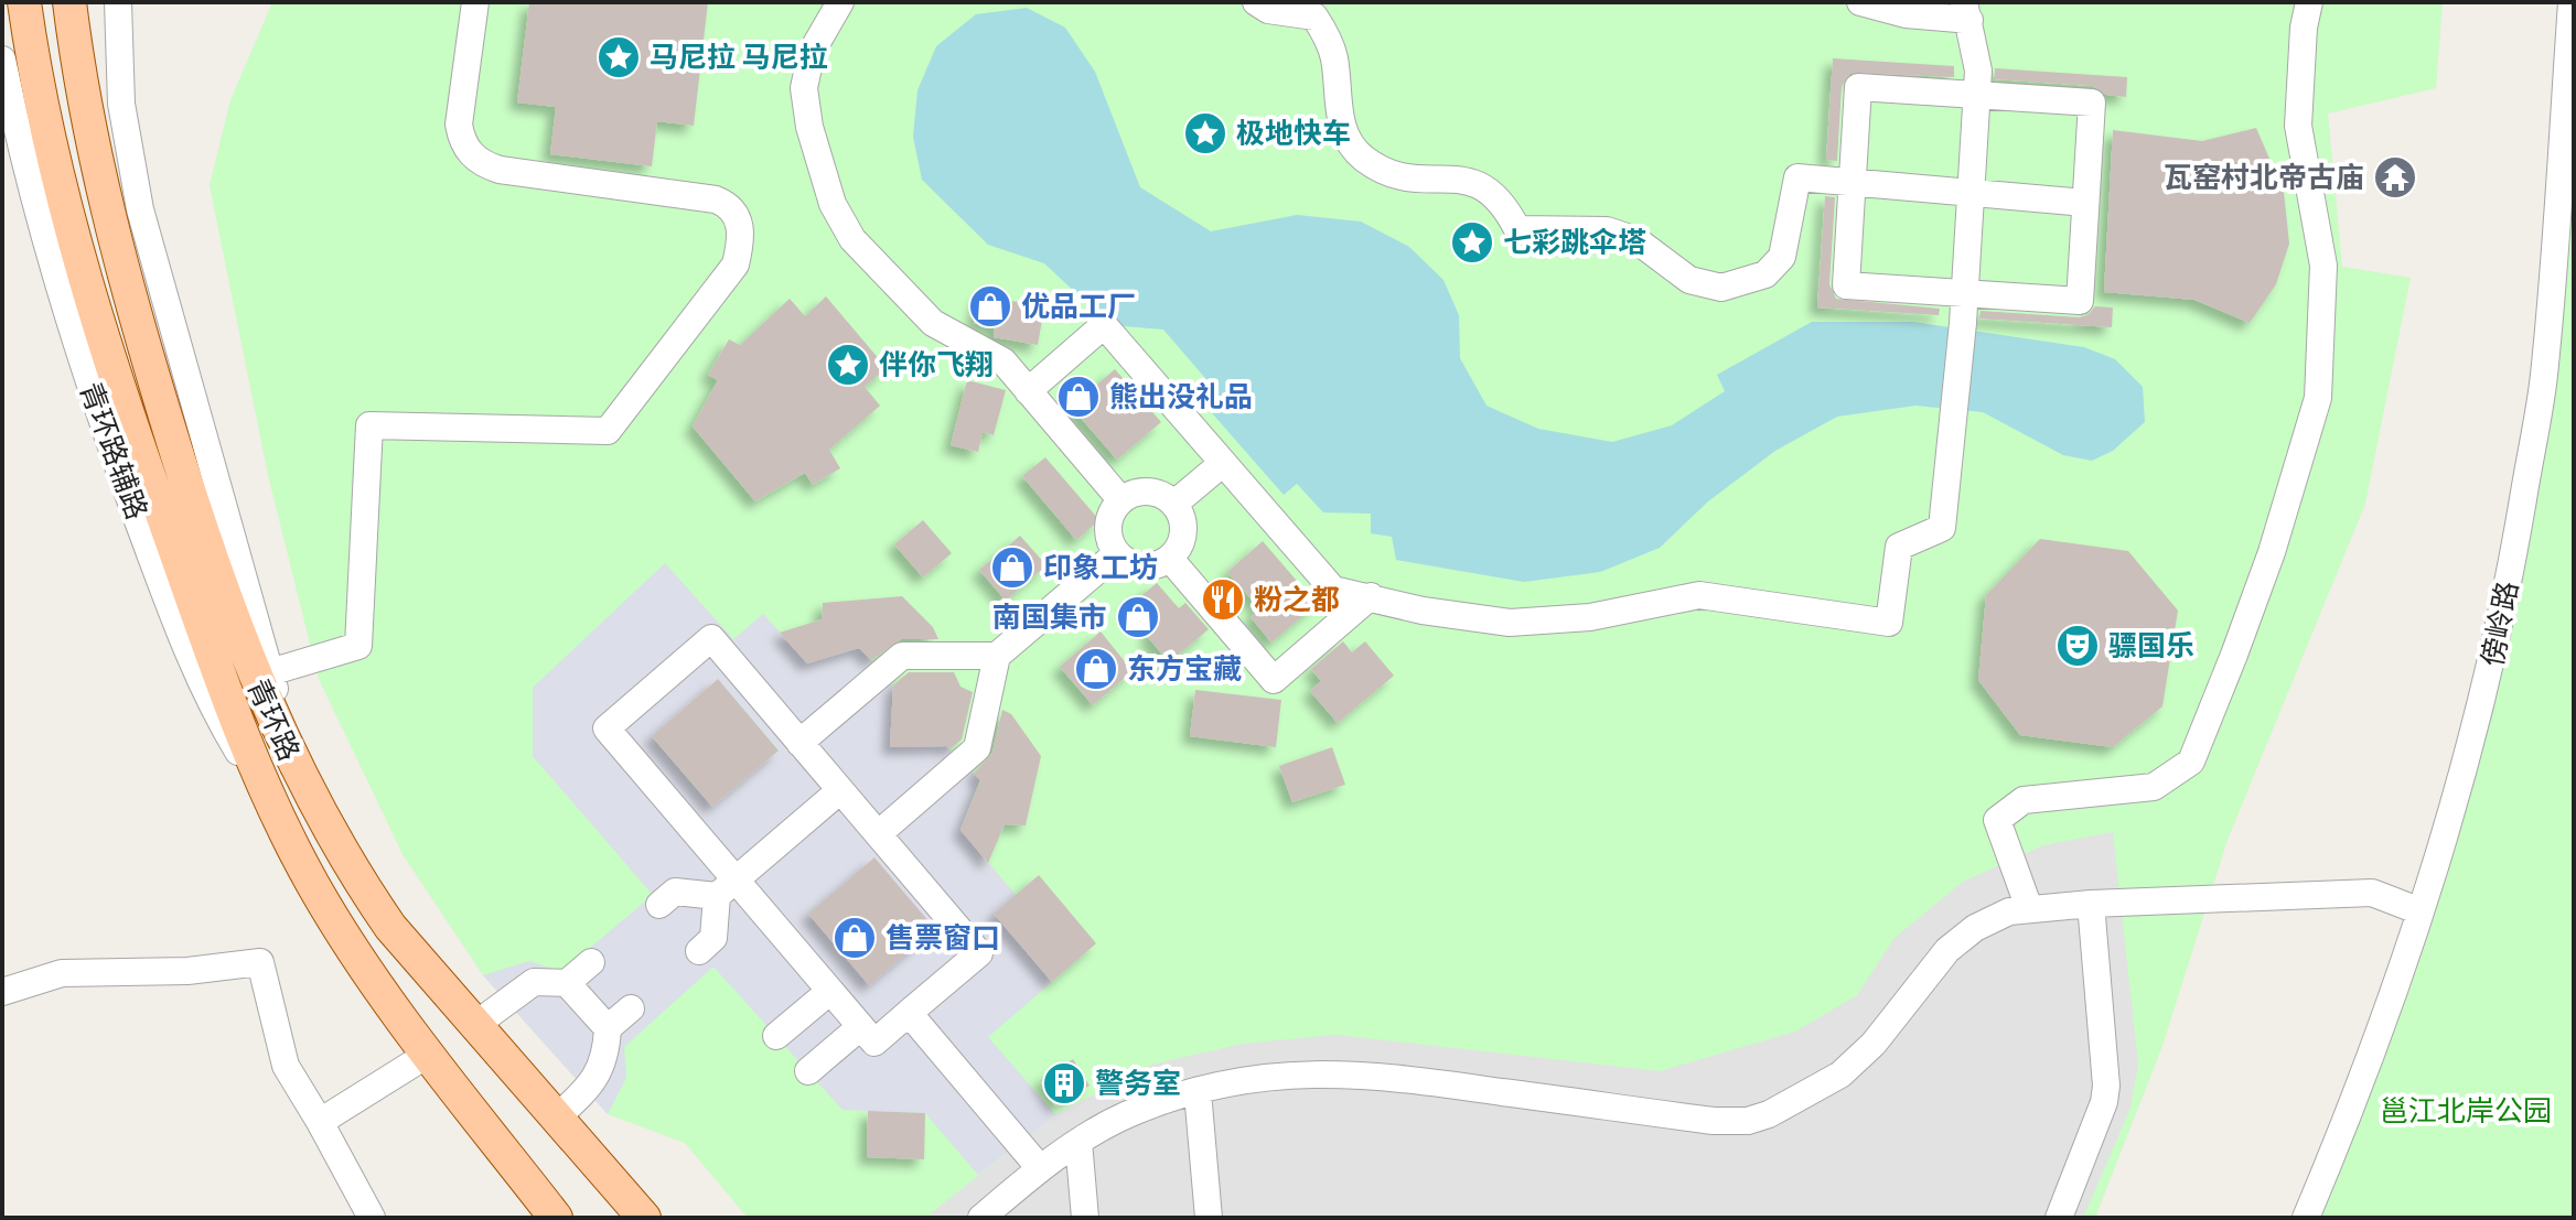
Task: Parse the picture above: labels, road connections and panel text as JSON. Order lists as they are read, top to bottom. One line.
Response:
{"streets":{"main road":["青环路"],"street":["青环路辅路","傍岭路"]},"crossings":[["青环路辅路","青环路"]],"parks":["邕江北岸公园"],"places":{"place":["马尼拉 马尼拉","极地快车","七彩跳伞塔","伴你飞翔"],"temple":["瓦窑村北帝古庙"],"shop":["优品工厂","熊出没礼品","印象工坊","南国集市","东方宝藏","售票窗口"],"restaurant":["粉之都"],"theatre":["骠国乐"],"building":["警务室"]}}
